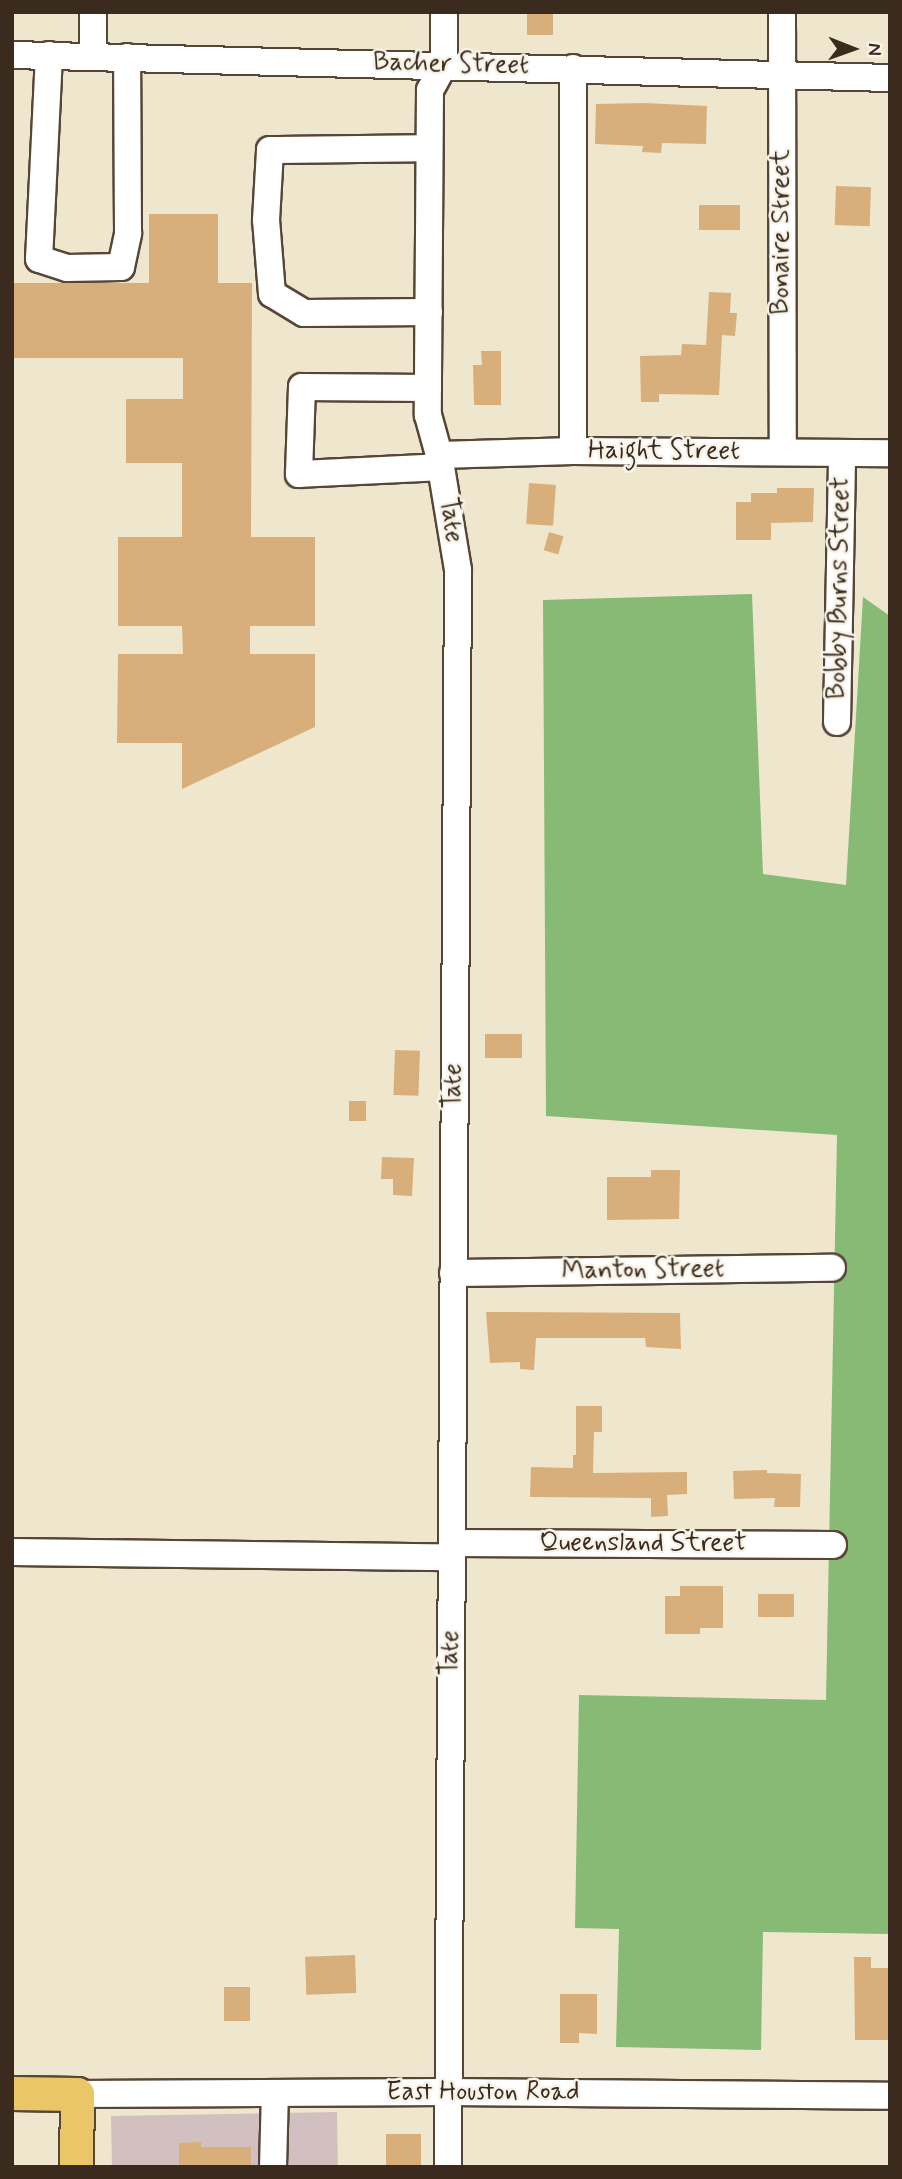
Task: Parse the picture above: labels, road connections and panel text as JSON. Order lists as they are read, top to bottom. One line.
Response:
{"streets":{"street":["Bacher Street","Bonaire Street","Haight Street","Tate","Bobby Burns Street","Manton Street","Queensland Street","East Houston Road"]},"crossings":[["Bacher Street","Bonaire Street"],["Bacher Street","Tate"],["Bonaire Street","Haight Street"],["Haight Street","Tate"],["Haight Street","Bobby Burns Street"],["Tate","Manton Street"],["Tate","Queensland Street"],["Tate","East Houston Road"]],"north":"right"}
